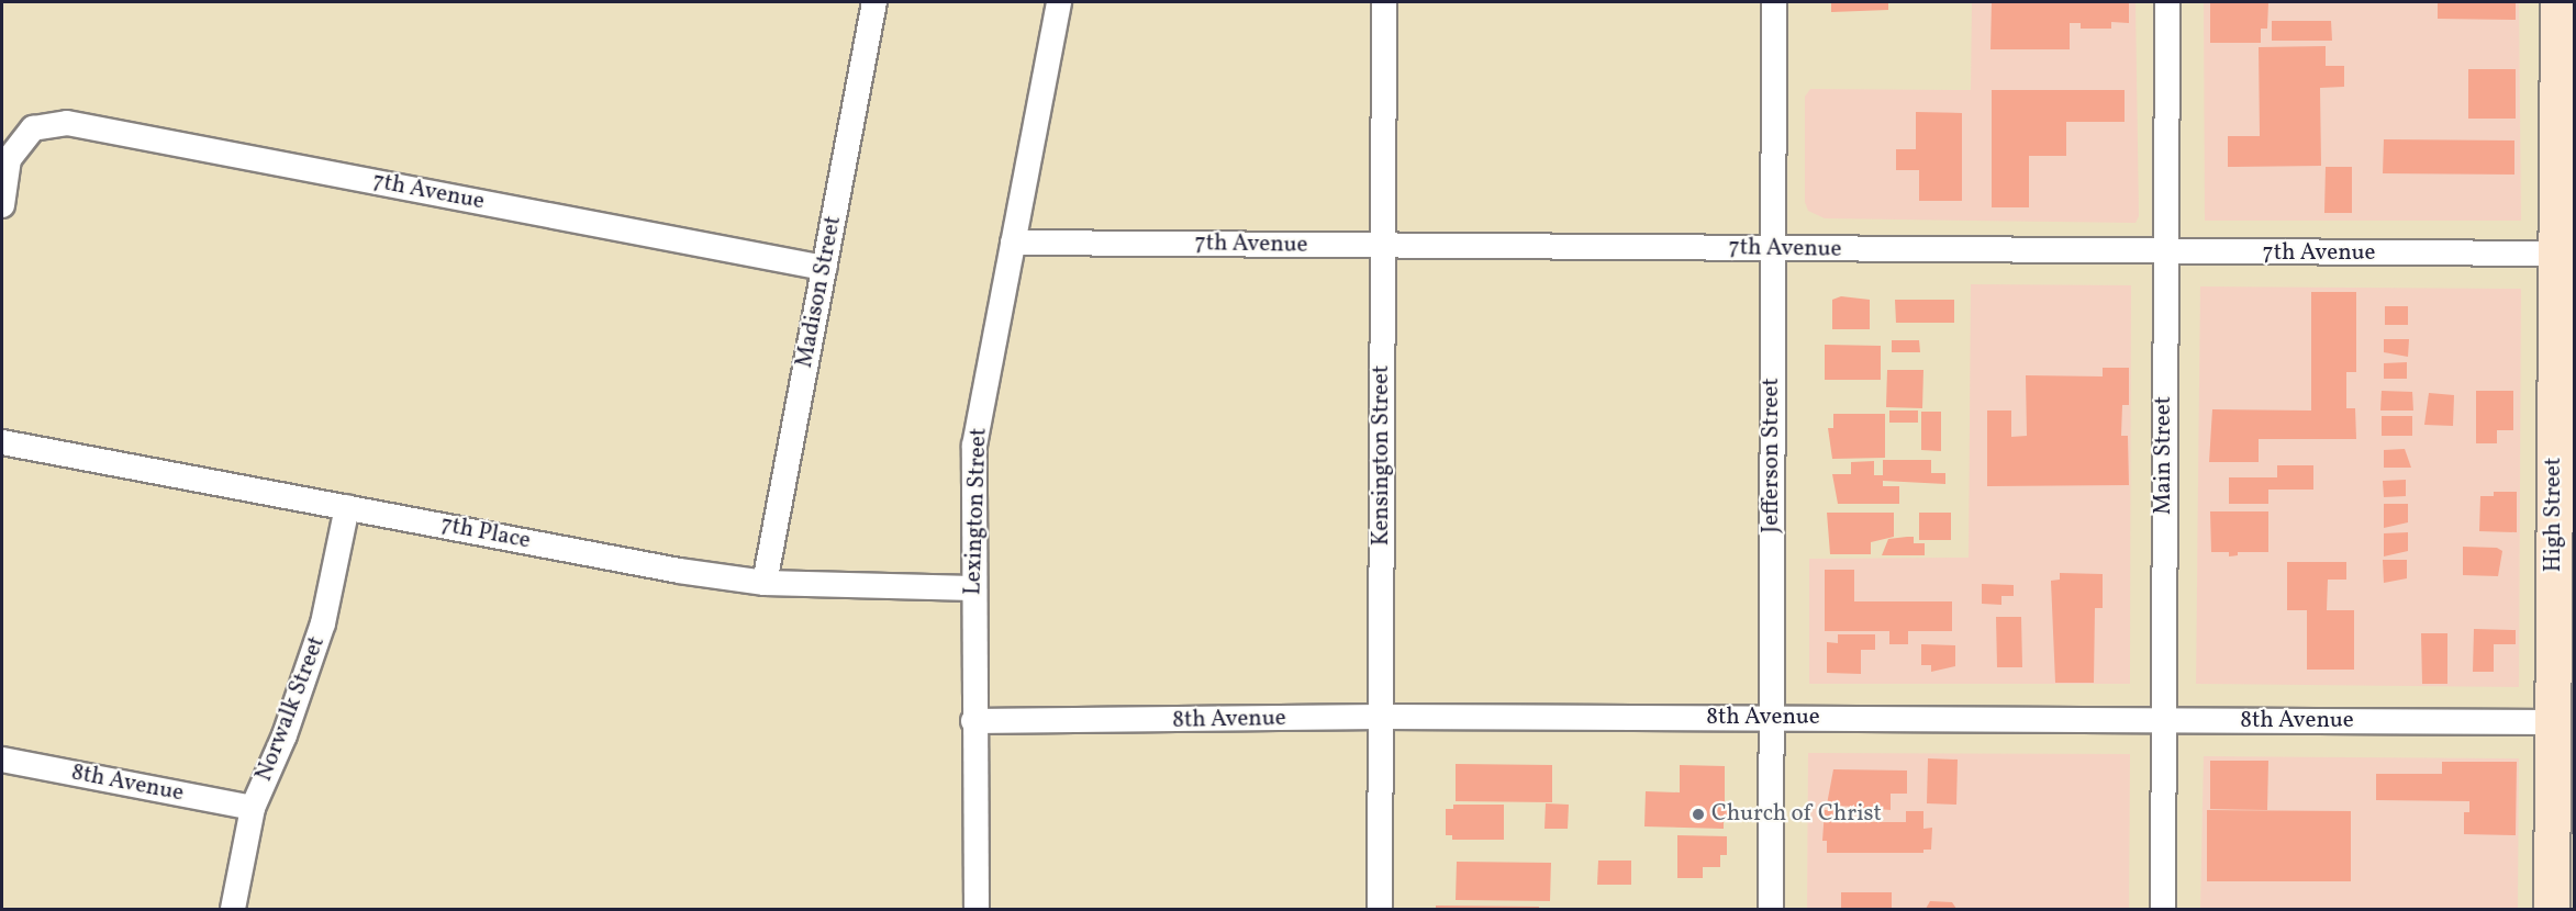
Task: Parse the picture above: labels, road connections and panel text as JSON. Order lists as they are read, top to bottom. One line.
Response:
{"streets":{"main road":["High Street"],"street":["7th Avenue","Madison Street","Kensington Street","Jefferson Street","Main Street","Lexington Street","7th Place","Norwalk Street","8th Avenue"]},"crossings":[["7th Avenue","Madison Street"],["7th Avenue","Kensington Street"],["7th Avenue","Jefferson Street"],["7th Avenue","Main Street"],["7th Avenue","Lexington Street"],["7th Avenue","High Street"],["Madison Street","7th Place"],["Kensington Street","8th Avenue"],["Jefferson Street","8th Avenue"],["Main Street","8th Avenue"],["Lexington Street","7th Place"],["Lexington Street","8th Avenue"],["High Street","8th Avenue"],["7th Place","Norwalk Street"],["Norwalk Street","8th Avenue"]],"places":["Church of Christ"]}
